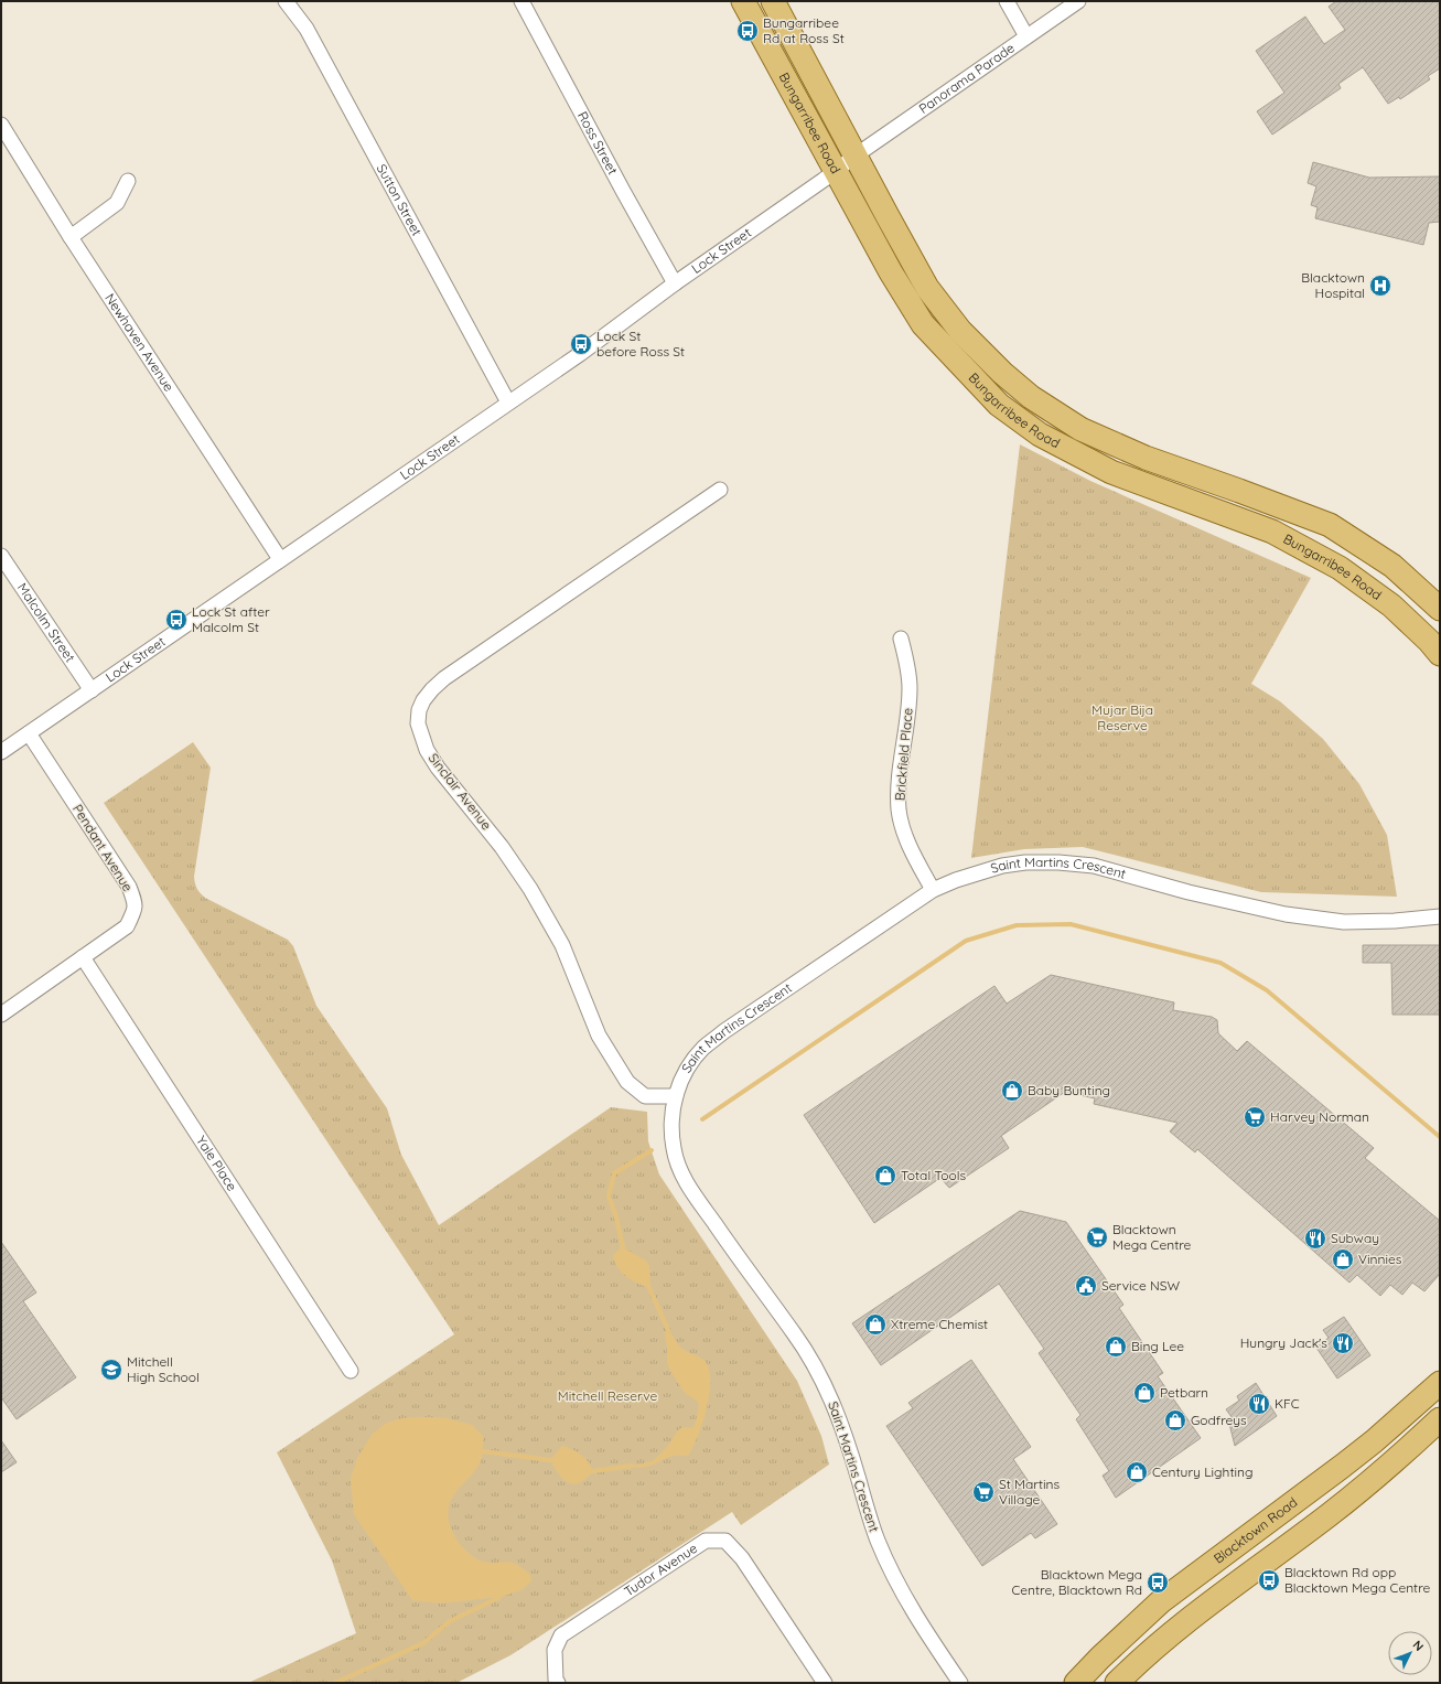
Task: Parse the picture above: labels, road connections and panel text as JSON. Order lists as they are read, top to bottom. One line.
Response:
{"streets":{"main road":["Bungarribee Road","Blacktown Road"],"street":["Panorama Parade","Ross Street","Sutton Street","Lock Street","Newhaven Avenue","Malcolm Street","Brickfield Place","Sinclair Avenue","Pendant Avenue","Saint Martins Crescent","Yale Place","Tudor Avenue"]},"crossings":[["Panorama Parade","Bungarribee Road"],["Panorama Parade","Lock Street"],["Bungarribee Road","Lock Street"],["Ross Street","Lock Street"],["Sutton Street","Lock Street"],["Lock Street","Newhaven Avenue"],["Lock Street","Malcolm Street"],["Lock Street","Pendant Avenue"],["Brickfield Place","Saint Martins Crescent"],["Sinclair Avenue","Saint Martins Crescent"],["Pendant Avenue","Yale Place"]],"parks":["Mujar Bija Reserve","Mitchell Reserve"],"places":{"bus stop":["Bungarribee Rd at Ross St","Lock St before Ross St","Lock St after Malcolm St","Blacktown Rd opp Blacktown Mega Centre","Blacktown Mega Centre, Blacktown Rd"],"hospital":["Blacktown Hospital"],"shop":["Baby Bunting","Total Tools","Vinnies","Xtreme Chemist","Bing Lee","Petbarn","Godfreys","Century Lighting"],"supermarket":["Harvey Norman","Blacktown Mega Centre","St Martins Village"],"restaurant":["Subway","Hungry Jack's","KFC"],"public building":["Service NSW"],"school or university":["Mitchell High School"]},"north":"top right"}
